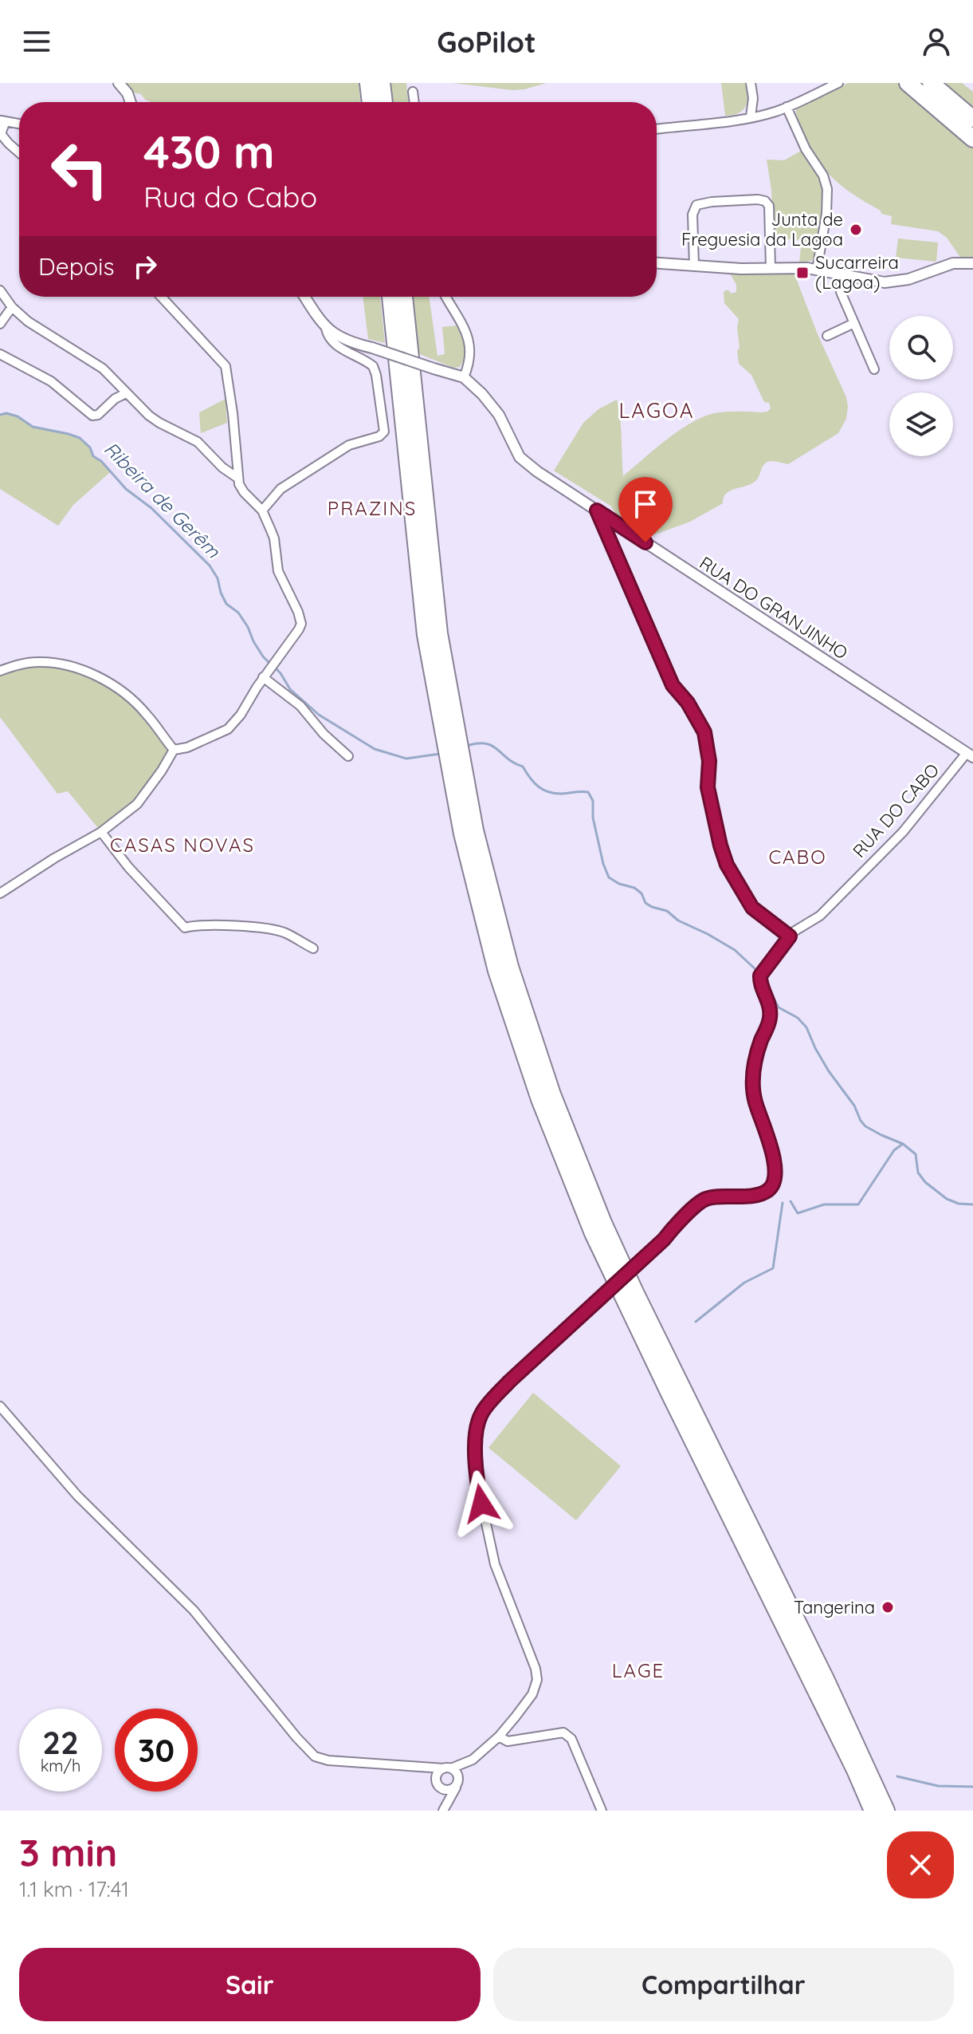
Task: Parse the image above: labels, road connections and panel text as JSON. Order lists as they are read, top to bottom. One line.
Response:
{"streets":{"street":["RUA DO GRANJINHO","RUA DO CABO"]},"crossings":[["RUA DO GRANJINHO","RUA DO CABO"]],"districts":["LAGOA","PRAZINS","CASAS NOVAS","CABO","LAGE"],"water":["Ribeira de Gerêm"],"places":{"other":["Junta de Freguesia da Lagoa","Tangerina"],"transit":["Sucarreira (Lagoa)"]},"page":{"header":"GoPilot","turn":["430 m","Rua do Cabo"],"then":"Depois","speed":"22 km/h","limit":"30","heading":["3 min","1.1 km · 17:41"],"buttons":["Sair","Compartilhar"]}}
